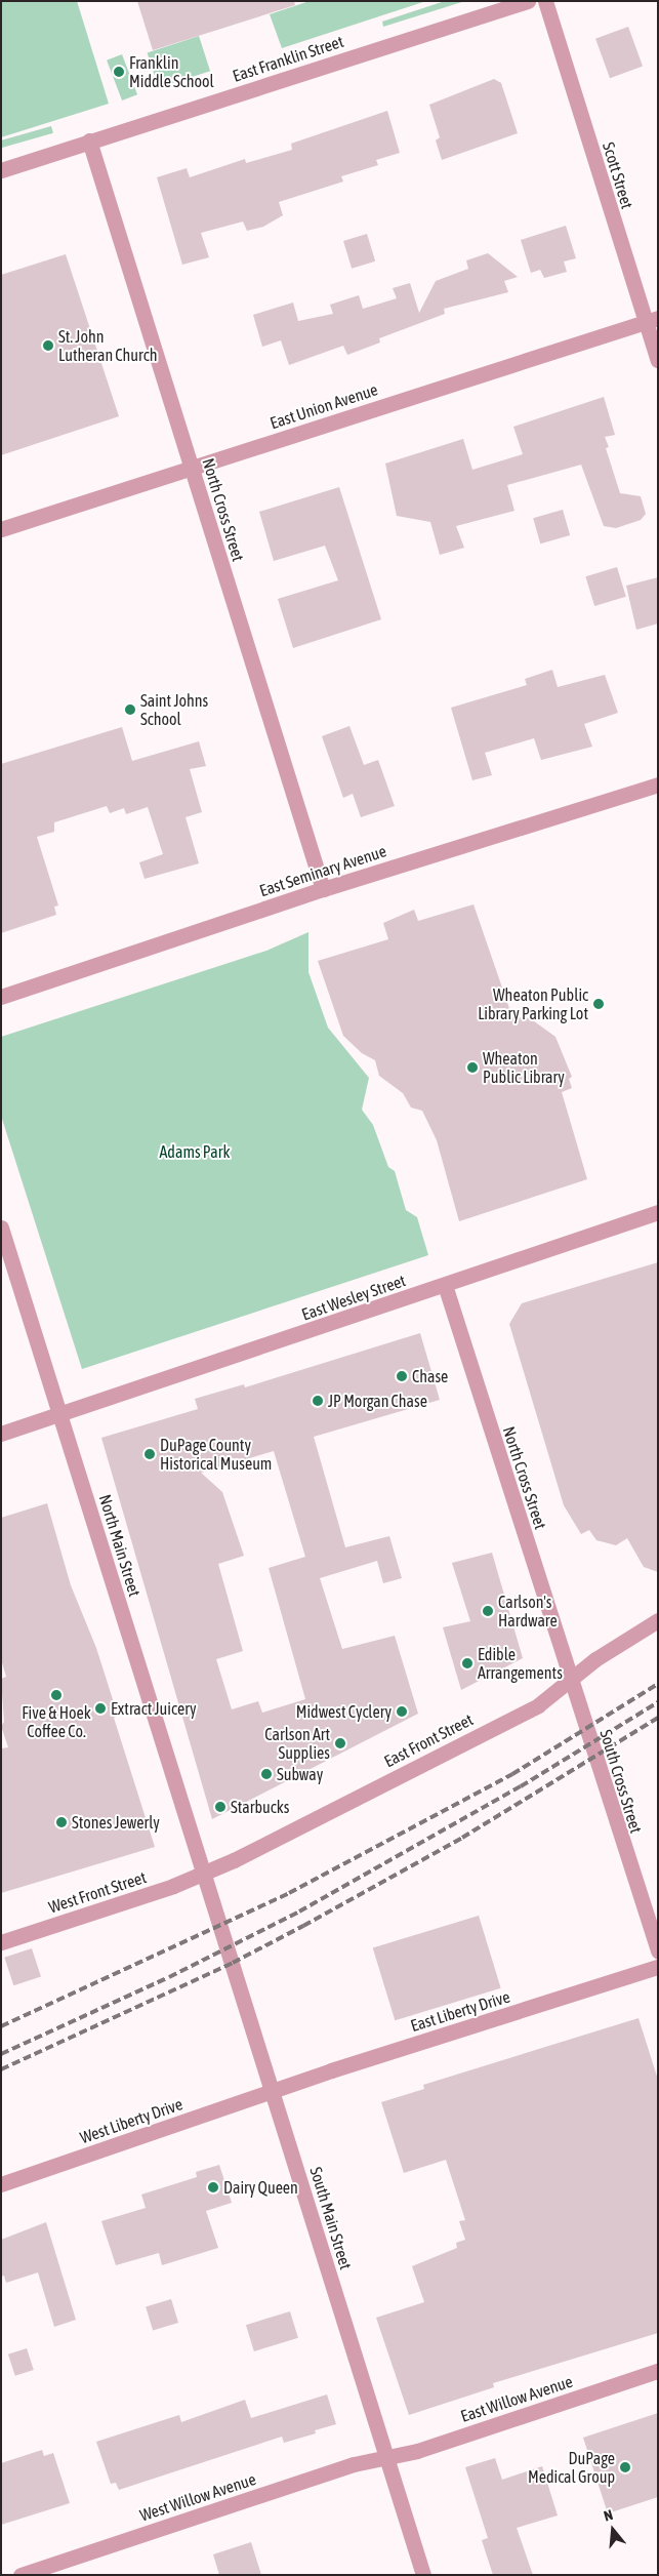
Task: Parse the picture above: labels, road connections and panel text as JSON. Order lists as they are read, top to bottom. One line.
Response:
{"streets":{"street":["East Franklin Street","Scott Street","East Union Avenue","North Cross Street","East Seminary Avenue","East Wesley Street","North Main Street","East Front Street","South Cross Street","West Front Street","East Liberty Drive","West Liberty Drive","South Main Street","East Willow Avenue","West Willow Avenue"]},"crossings":[["East Franklin Street","North Cross Street"],["Scott Street","East Union Avenue"],["East Union Avenue","North Cross Street"],["North Cross Street","East Seminary Avenue"],["North Cross Street","East Wesley Street"],["North Cross Street","East Front Street"],["North Cross Street","South Cross Street"],["East Wesley Street","North Main Street"],["North Main Street","East Front Street"],["North Main Street","West Front Street"],["North Main Street","South Main Street"],["East Front Street","South Cross Street"],["East Front Street","West Front Street"],["East Front Street","South Main Street"],["West Front Street","South Main Street"],["East Liberty Drive","West Liberty Drive"],["East Liberty Drive","South Main Street"],["West Liberty Drive","South Main Street"],["South Main Street","East Willow Avenue"],["South Main Street","West Willow Avenue"],["East Willow Avenue","West Willow Avenue"]],"parks":["Adams Park"],"places":["Franklin Middle School","St. John Lutheran Church","Saint Johns School","Wheaton Public Library Parking Lot","Wheaton Public Library","Chase","JP Morgan Chase","DuPage County Historical Museum","Carlson's Hardware","Edible Arrangements","Five & Hoek Coffee Co.","Extract Juicery","Midwest Cyclery","Carlson Art Supplies","Subway","Starbucks","Stones Jewerly","Dairy Queen","DuPage Medical Group"],"north":"top"}
